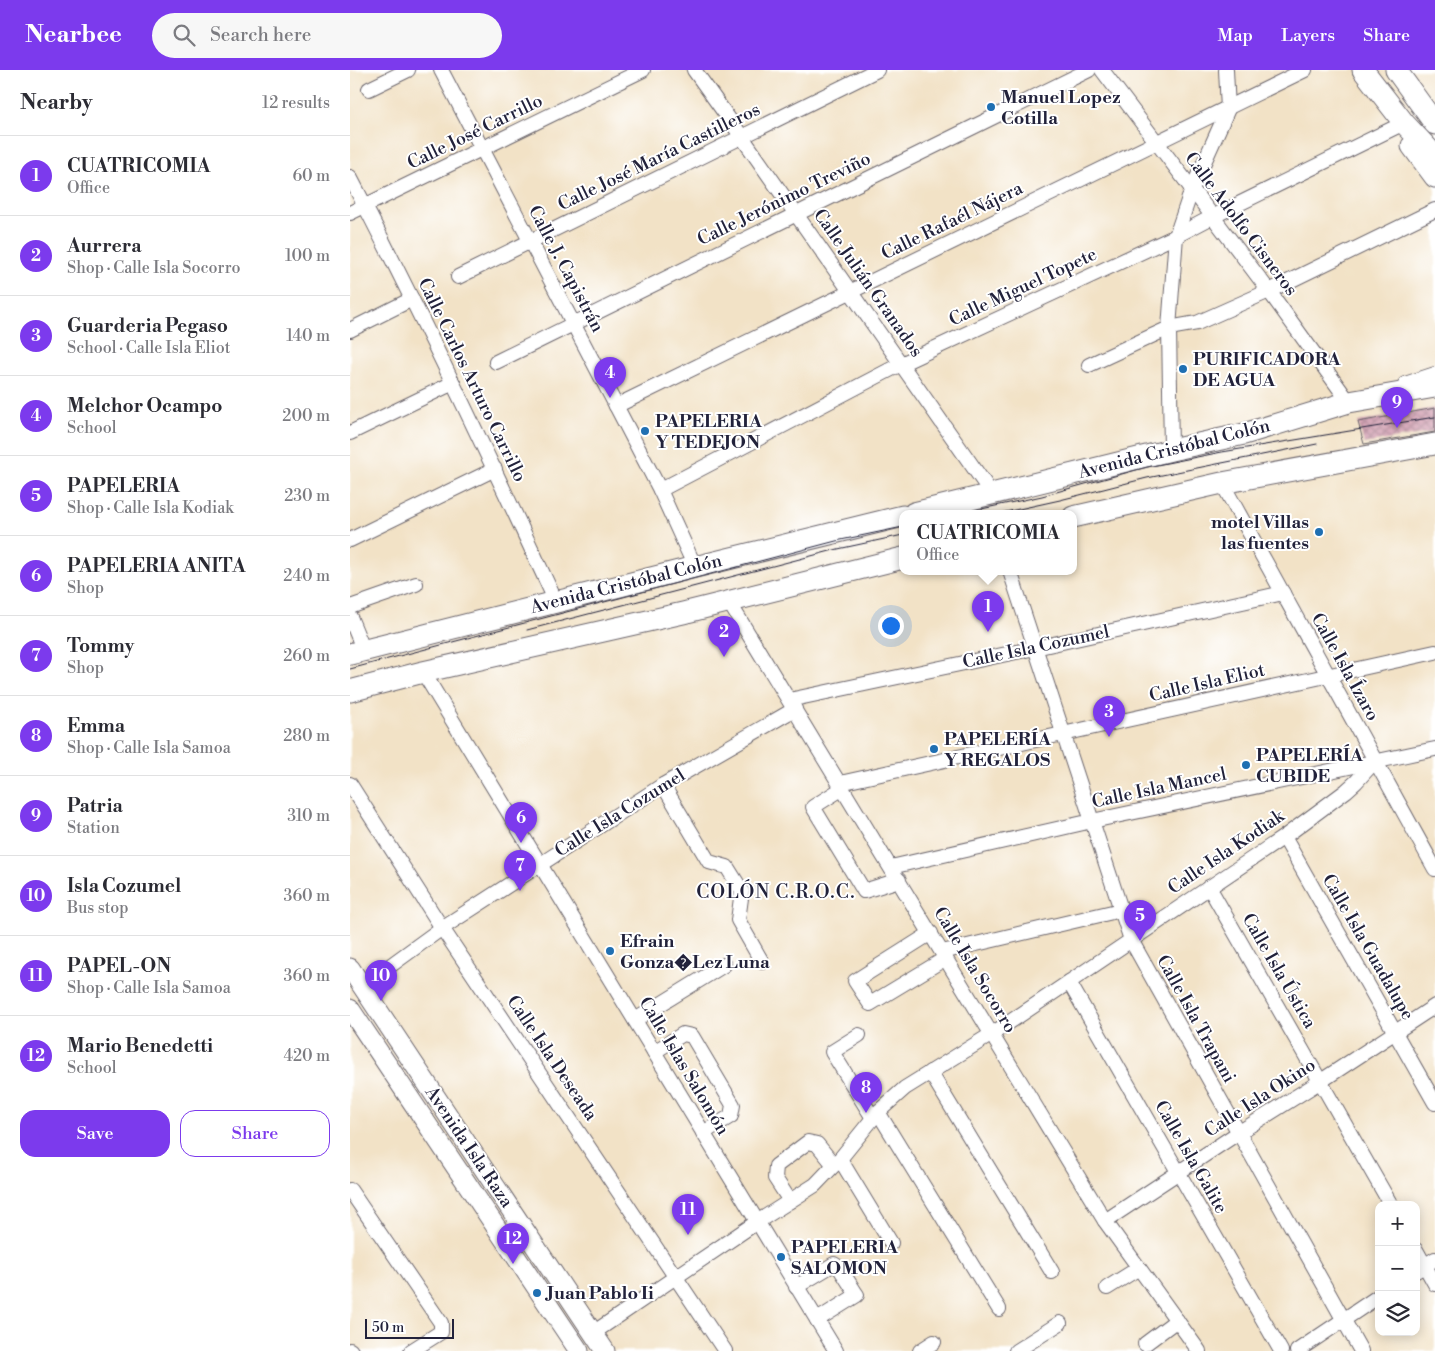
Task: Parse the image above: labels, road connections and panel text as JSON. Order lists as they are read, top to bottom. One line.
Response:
{"streets":{"main road":["Avenida Cristóbal Colón"],"street":["Calle José Carrillo","Calle José María Castilleros","Calle Jerónimo Treviño","Calle Rafaél Nájera","Calle Adolfo Cisneros","Calle J. Capistrán","Calle Julián Granados","Calle Miguel Topete","Calle Carlos Arturo Carrillo","Calle Isla Cozumel","Calle Isla Ízaro","Calle Isla Eliot","Calle Isla Mancel","Calle Isla Kodiak","Calle Isla Guadalupe","Calle Isla Socorro","Calle Isla Ústica","Calle Isla Trapani","Calle Isla Deseada","Calle Islas Salomón","Calle Isla Okino","Avenida Isla Raza","Calle Isla Galite"]},"crossings":[["Calle José Carrillo","Calle J. Capistrán"],["Calle José Carrillo","Calle Carlos Arturo Carrillo"],["Calle José María Castilleros","Calle J. Capistrán"],["Calle José María Castilleros","Calle Julián Granados"],["Calle Jerónimo Treviño","Calle J. Capistrán"],["Calle Jerónimo Treviño","Calle Julián Granados"],["Calle Rafaél Nájera","Calle Adolfo Cisneros"],["Calle Rafaél Nájera","Calle J. Capistrán"],["Calle Rafaél Nájera","Calle Julián Granados"],["Calle Adolfo Cisneros","Calle Miguel Topete"],["Calle Adolfo Cisneros","Avenida Cristóbal Colón"],["Calle J. Capistrán","Calle Miguel Topete"],["Calle J. Capistrán","Avenida Cristóbal Colón"],["Calle Julián Granados","Calle Miguel Topete"],["Calle Julián Granados","Avenida Cristóbal Colón"],["Calle Carlos Arturo Carrillo","Avenida Cristóbal Colón"],["Calle Isla Cozumel","Calle Isla Ízaro"],["Calle Isla Cozumel","Calle Isla Socorro"],["Calle Isla Cozumel","Calle Isla Trapani"],["Calle Isla Cozumel","Calle Isla Deseada"],["Calle Isla Cozumel","Calle Islas Salomón"],["Calle Isla Cozumel","Avenida Isla Raza"],["Calle Isla Ízaro","Calle Isla Eliot"],["Calle Isla Ízaro","Calle Isla Mancel"],["Calle Isla Ízaro","Calle Isla Kodiak"],["Calle Isla Eliot","Calle Isla Socorro"],["Calle Isla Eliot","Calle Isla Trapani"],["Calle Isla Mancel","Calle Isla Kodiak"],["Calle Isla Mancel","Calle Isla Socorro"],["Calle Isla Mancel","Calle Isla Trapani"],["Calle Isla Kodiak","Calle Isla Guadalupe"],["Calle Isla Kodiak","Calle Isla Socorro"],["Calle Isla Kodiak","Calle Isla Ústica"],["Calle Isla Kodiak","Calle Isla Trapani"],["Calle Isla Kodiak","Calle Isla Deseada"],["Calle Isla Kodiak","Calle Islas Salomón"],["Calle Isla Kodiak","Avenida Isla Raza"],["Calle Isla Kodiak","Calle Isla Galite"],["Calle Isla Guadalupe","Calle Isla Okino"],["Calle Isla Socorro","Calle Isla Okino"],["Calle Isla Ústica","Calle Isla Okino"],["Calle Isla Trapani","Calle Isla Okino"],["Calle Isla Okino","Calle Isla Galite"]],"districts":["COLÓN C.R.O.C."],"places":["Manuel Lopez Cotilla","PURIFICADORA DE AGUA","PAPELERIA Y TEDEJON","motel Villas las fuentes","PAPELERÍA Y REGALOS","PAPELERÍA CUBIDE","Efrain Gonza�Lez Luna","PAPELERIA SALOMON","Juan Pablo Ii"],"scale_bar":"50 m","page":{"header":"Nearbee","search":"Search here","nav":["Map","Layers","Share"],"heading":["Nearby","12 results"],"list":[{"mark":"1","name":"CUATRICOMIA","note":"Office","value":"60 m"},{"mark":"2","name":"Aurrera","note":"Shop · Calle Isla Socorro","value":"100 m"},{"mark":"3","name":"Guarderia Pegaso","note":"School · Calle Isla Eliot","value":"140 m"},{"mark":"4","name":"Melchor Ocampo","note":"School","value":"200 m"},{"mark":"5","name":"PAPELERIA","note":"Shop · Calle Isla Kodiak","value":"230 m"},{"mark":"6","name":"PAPELERIA ANITA","note":"Shop","value":"240 m"},{"mark":"7","name":"Tommy","note":"Shop","value":"260 m"},{"mark":"8","name":"Emma","note":"Shop · Calle Isla Samoa","value":"280 m"},{"mark":"9","name":"Patria","note":"Station","value":"310 m"},{"mark":"10","name":"Isla Cozumel","note":"Bus stop","value":"360 m"},{"mark":"11","name":"PAPEL-ON","note":"Shop · Calle Isla Samoa","value":"360 m"},{"mark":"12","name":"Mario Benedetti","note":"School","value":"420 m"}],"pins":["4","9","1","2","3","6","7","5","10","8","11","12"],"popup":["CUATRICOMIA","Office"],"buttons":["Save","Share"],"map_buttons":["+","−"],"scale":"50 m"}}
